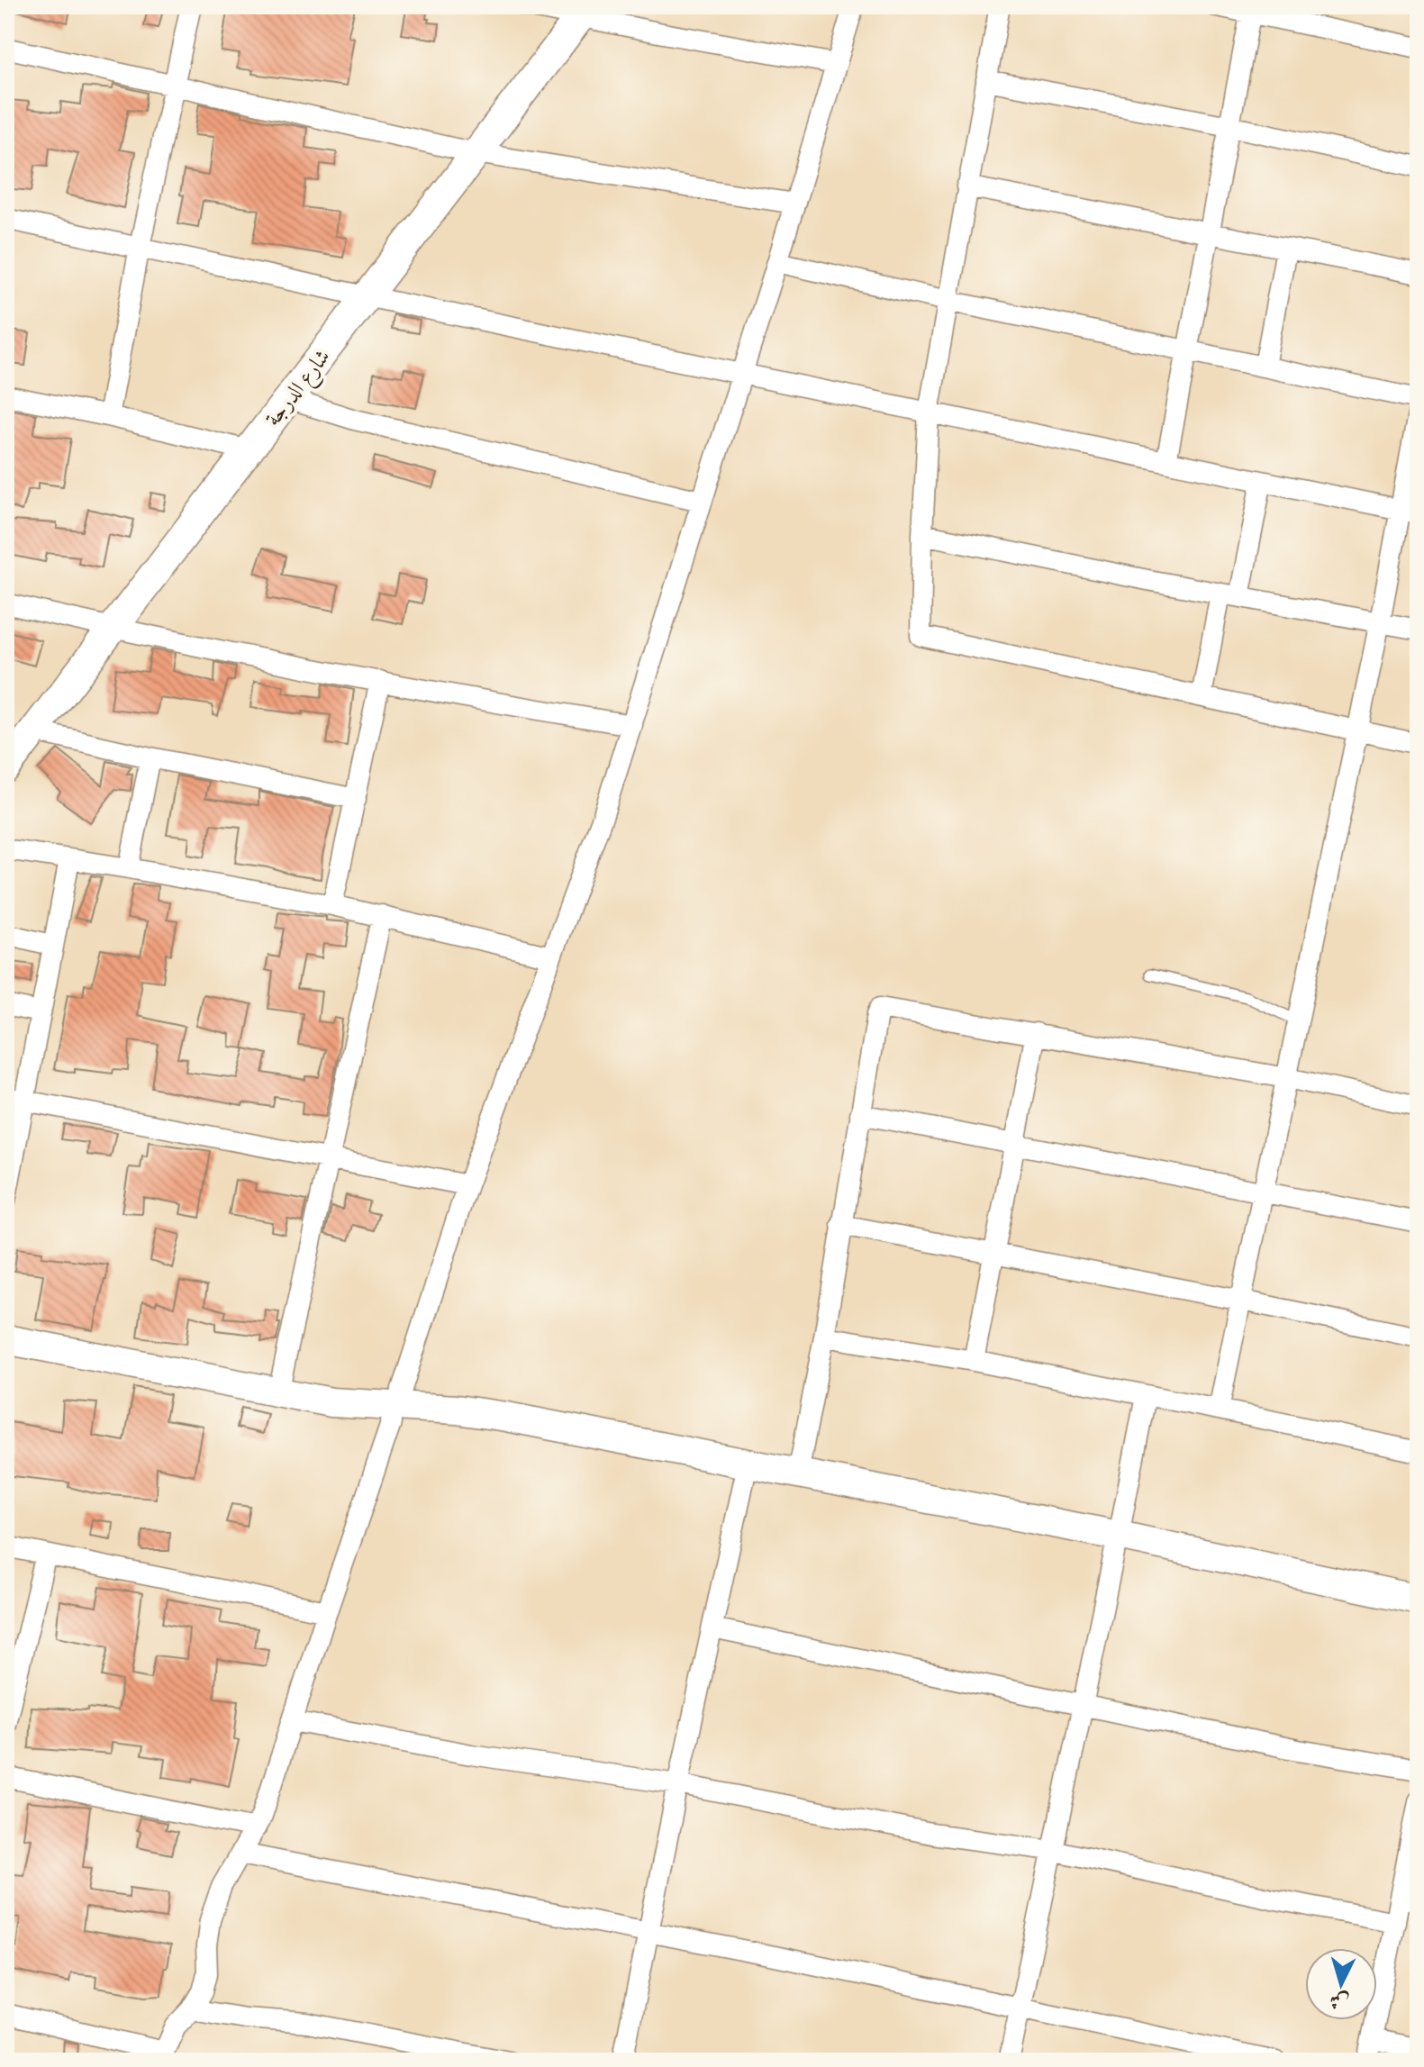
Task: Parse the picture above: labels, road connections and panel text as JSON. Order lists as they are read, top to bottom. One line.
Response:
{"streets":{"street":["شارع الدرجة"]},"north":"bottom"}
